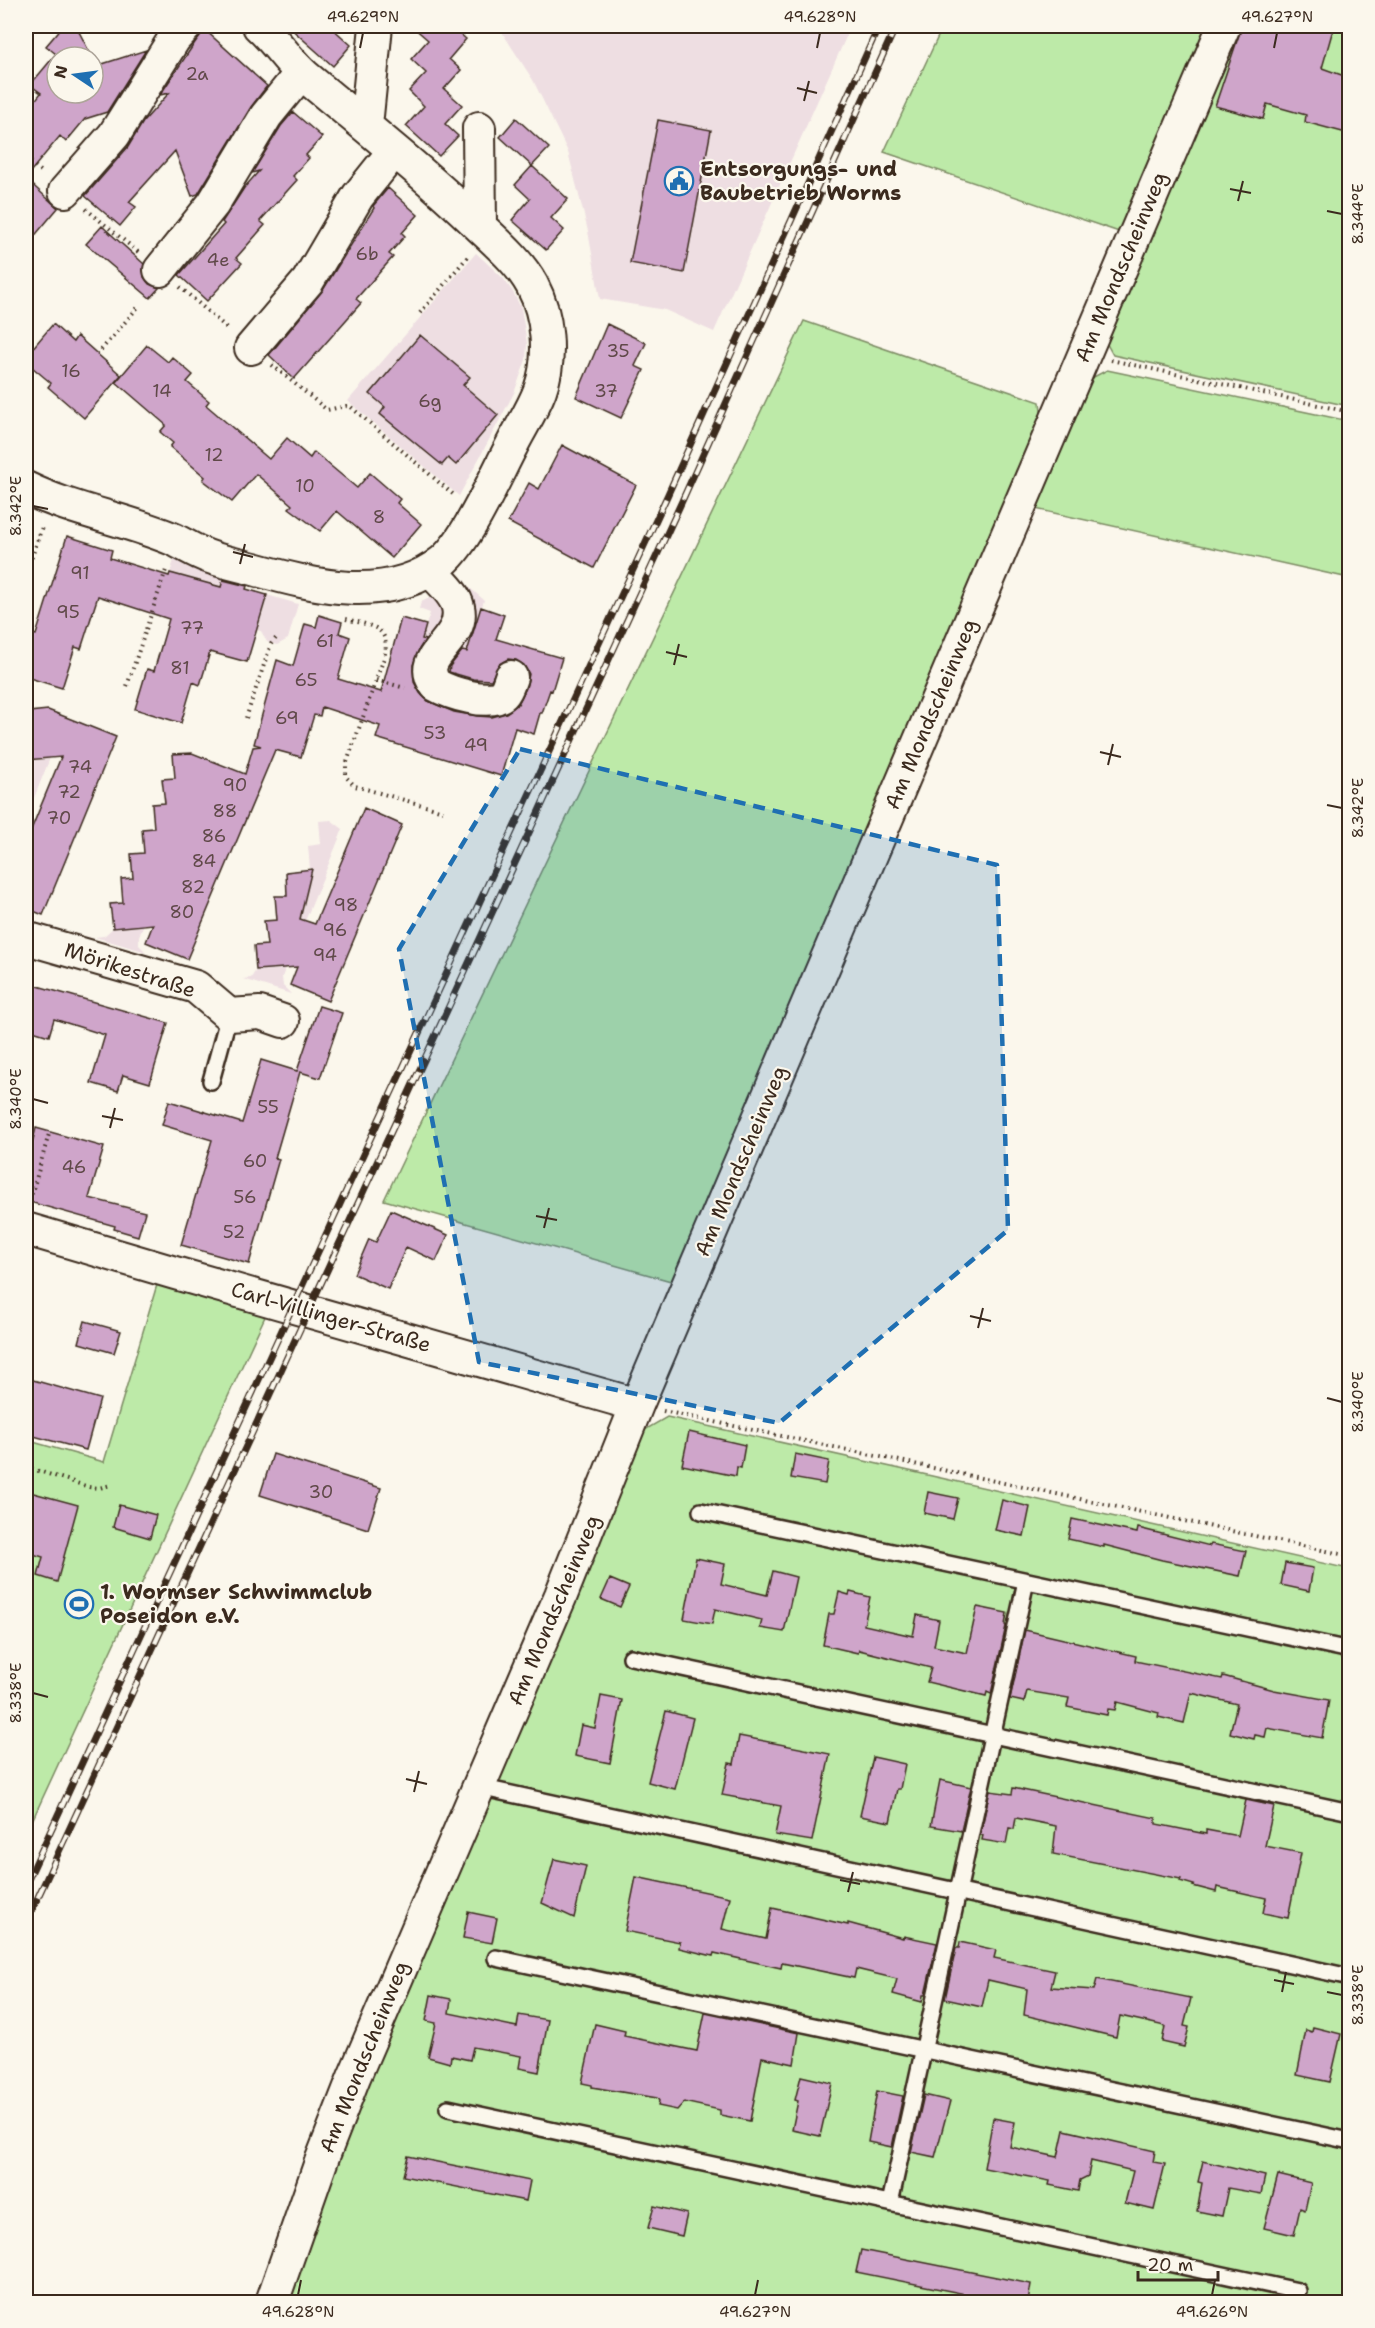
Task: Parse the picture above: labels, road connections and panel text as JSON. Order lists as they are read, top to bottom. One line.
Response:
{"streets":{"street":["Am Mondscheinweg","Mörikestraße","Carl-Villinger-Straße"]},"crossings":[["Am Mondscheinweg","Carl-Villinger-Straße"]],"places":{"public building":["Entsorgungs- und Baubetrieb Worms"],"sports":["1. Wormser Schwimmclub Poseidon e.V."]},"house_numbers":["2a","6b","4e","35","16","14","37","6g","12","10","8","91","95","77","61","81","65","69","53","49","74","90","72","88","70","86","84","82","98","80","96","94","55","60","46","56","52","30"],"scale_bar":"20 m","north":"left","coordinates":["49.629°N","49.628°N","49.627°N","8.344°E","8.342°E","8.340°E","8.338°E","49.626°N"]}
